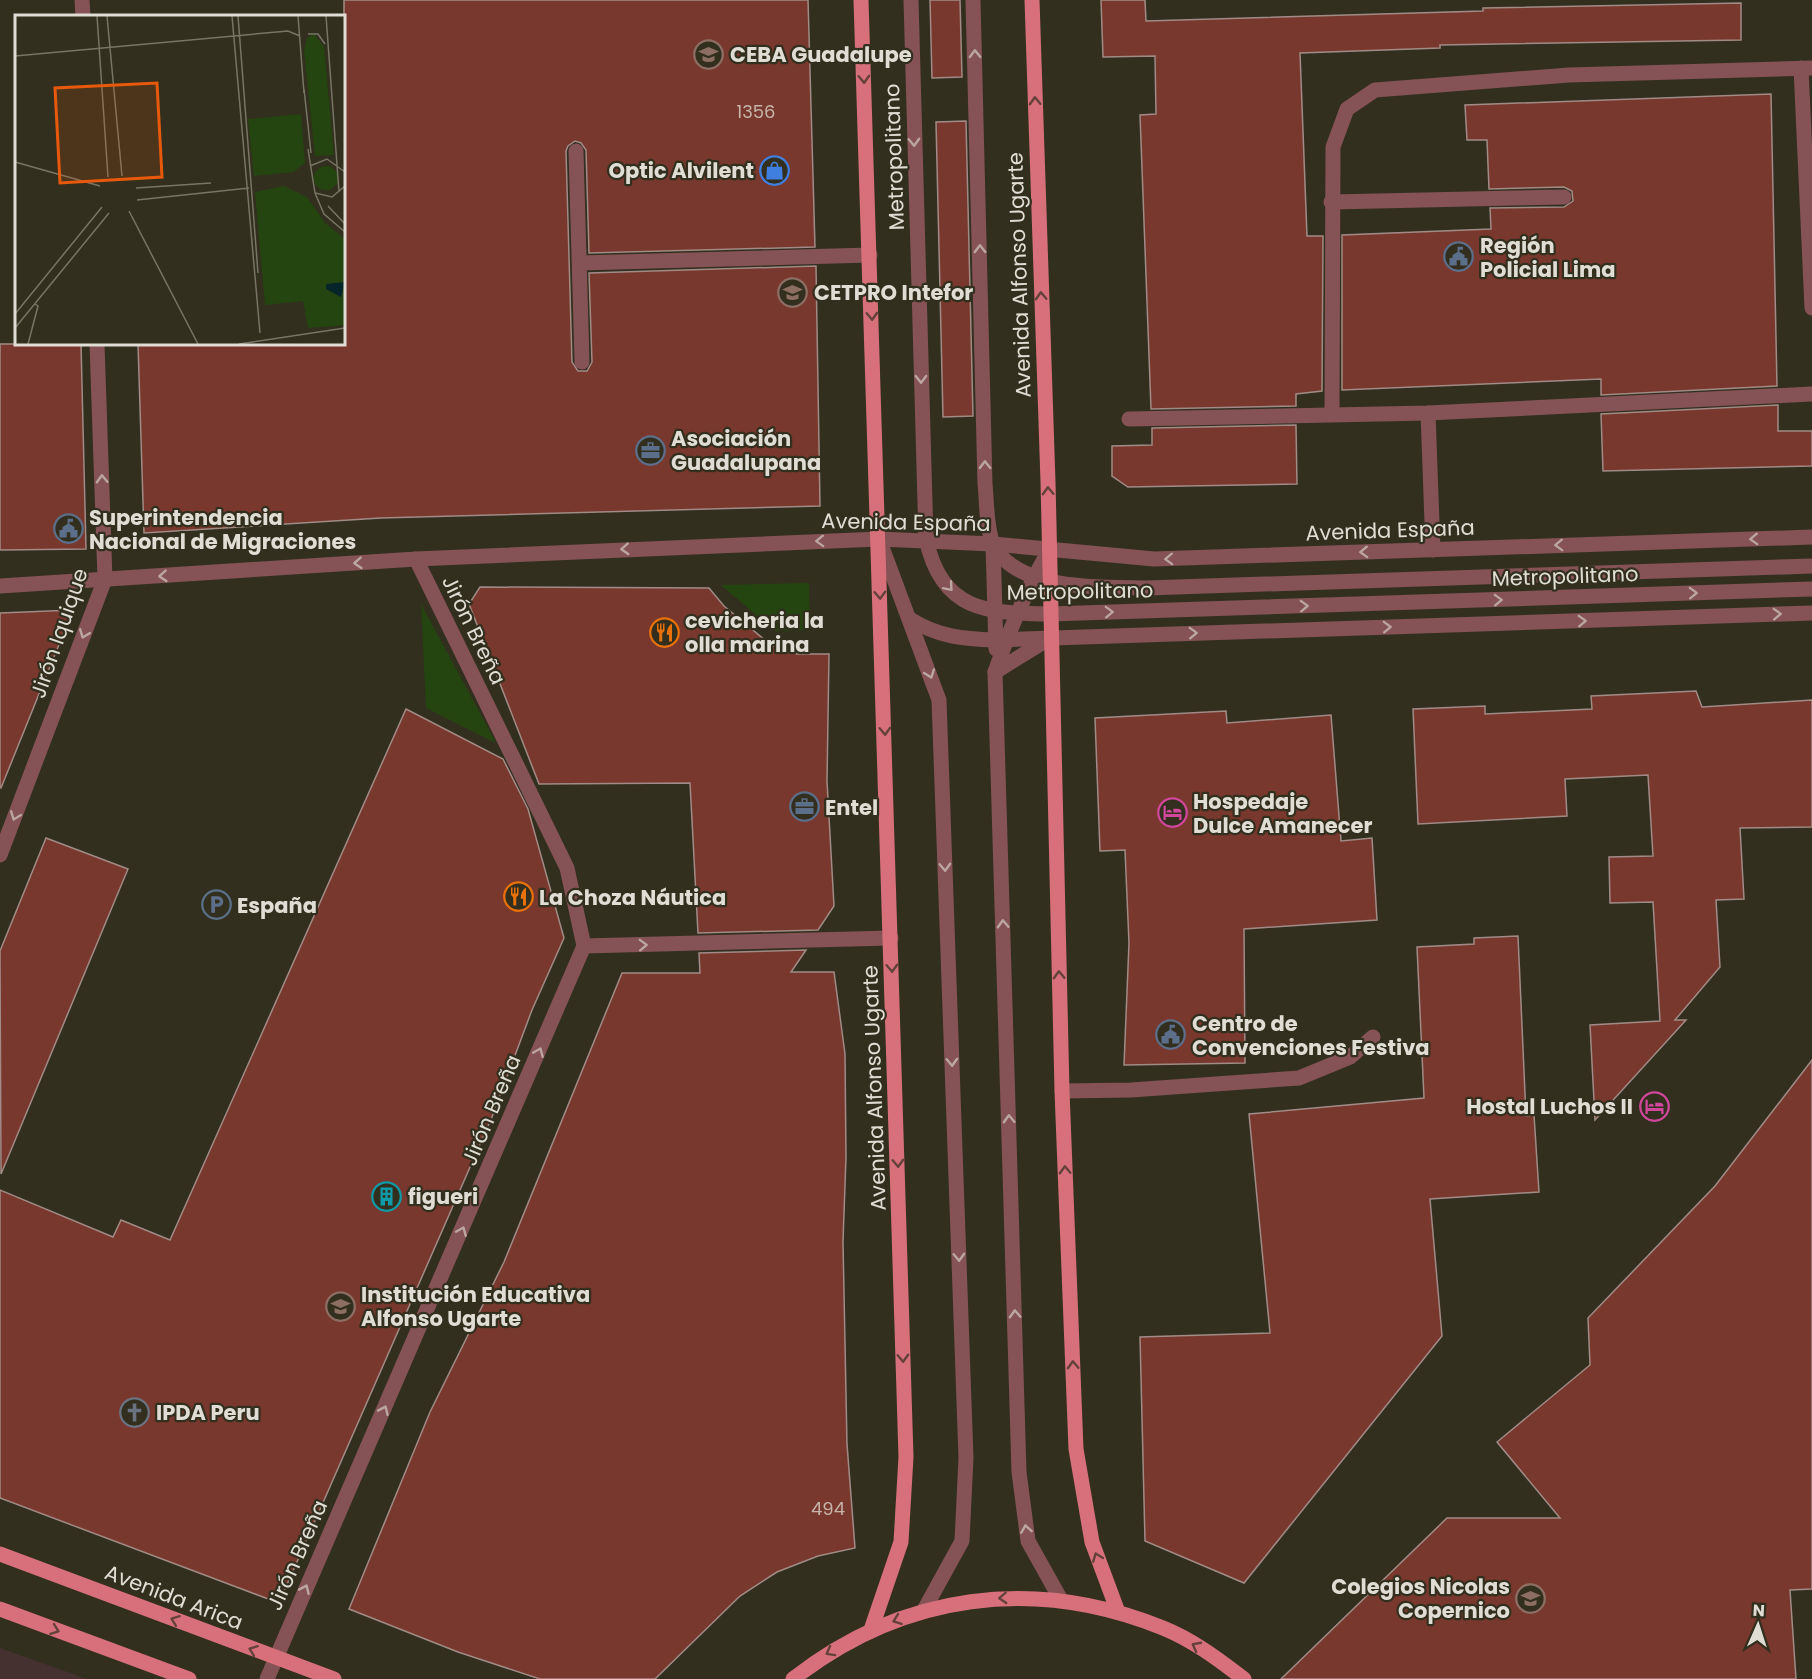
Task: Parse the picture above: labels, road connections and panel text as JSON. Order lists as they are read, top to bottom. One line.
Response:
{"streets":{"main road":["Avenida Alfonso Ugarte","Avenida Arica"],"street":["Metropolitano","Avenida España","Jirón Breña","Jirón Iquique"]},"crossings":[["Metropolitano","Avenida Alfonso Ugarte"],["Metropolitano","Avenida España"],["Avenida Alfonso Ugarte","Avenida España"],["Avenida España","Jirón Breña"],["Avenida España","Jirón Iquique"],["Jirón Breña","Avenida Arica"]],"one_way":["Jirón Breña"],"places":{"school or university":["CEBA Guadalupe","CETPRO Intefor","Institución Educativa Alfonso Ugarte","Colegios Nicolas Copernico"],"shop":["Optic Alvilent"],"public building":["Región Policial Lima","Superintendencia Nacional de Migraciones","Centro de Convenciones Festiva"],"office":["Asociación Guadalupana","Entel"],"restaurant":["cevicheria la olla marina","La Choza Náutica"],"hotel":["Hospedaje Dulce Amanecer","Hostal Luchos II"],"parking":["España"],"building":["figueri"],"church":["IPDA Peru"]},"house_numbers":["1356","494"],"north":"top"}
